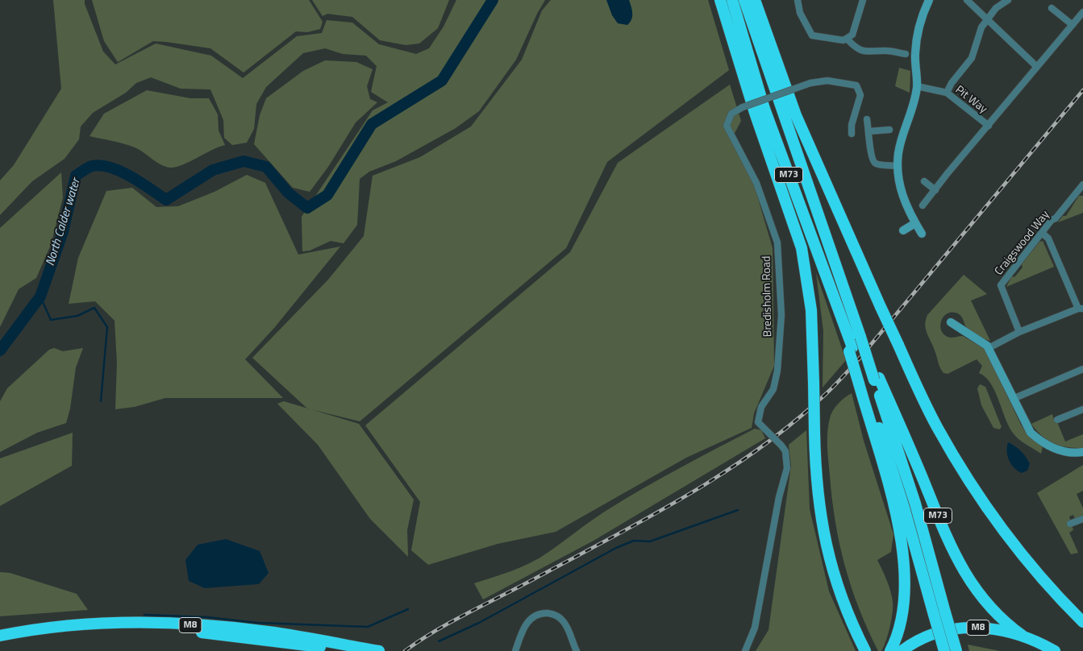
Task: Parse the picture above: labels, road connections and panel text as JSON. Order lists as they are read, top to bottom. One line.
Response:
{"streets":{"highway":["M73","M8"],"street":["Pit Way","Craigswood Way","Bredisholm Road"]},"crossings":[["M73","M8"]],"water":["North Calder water"]}
